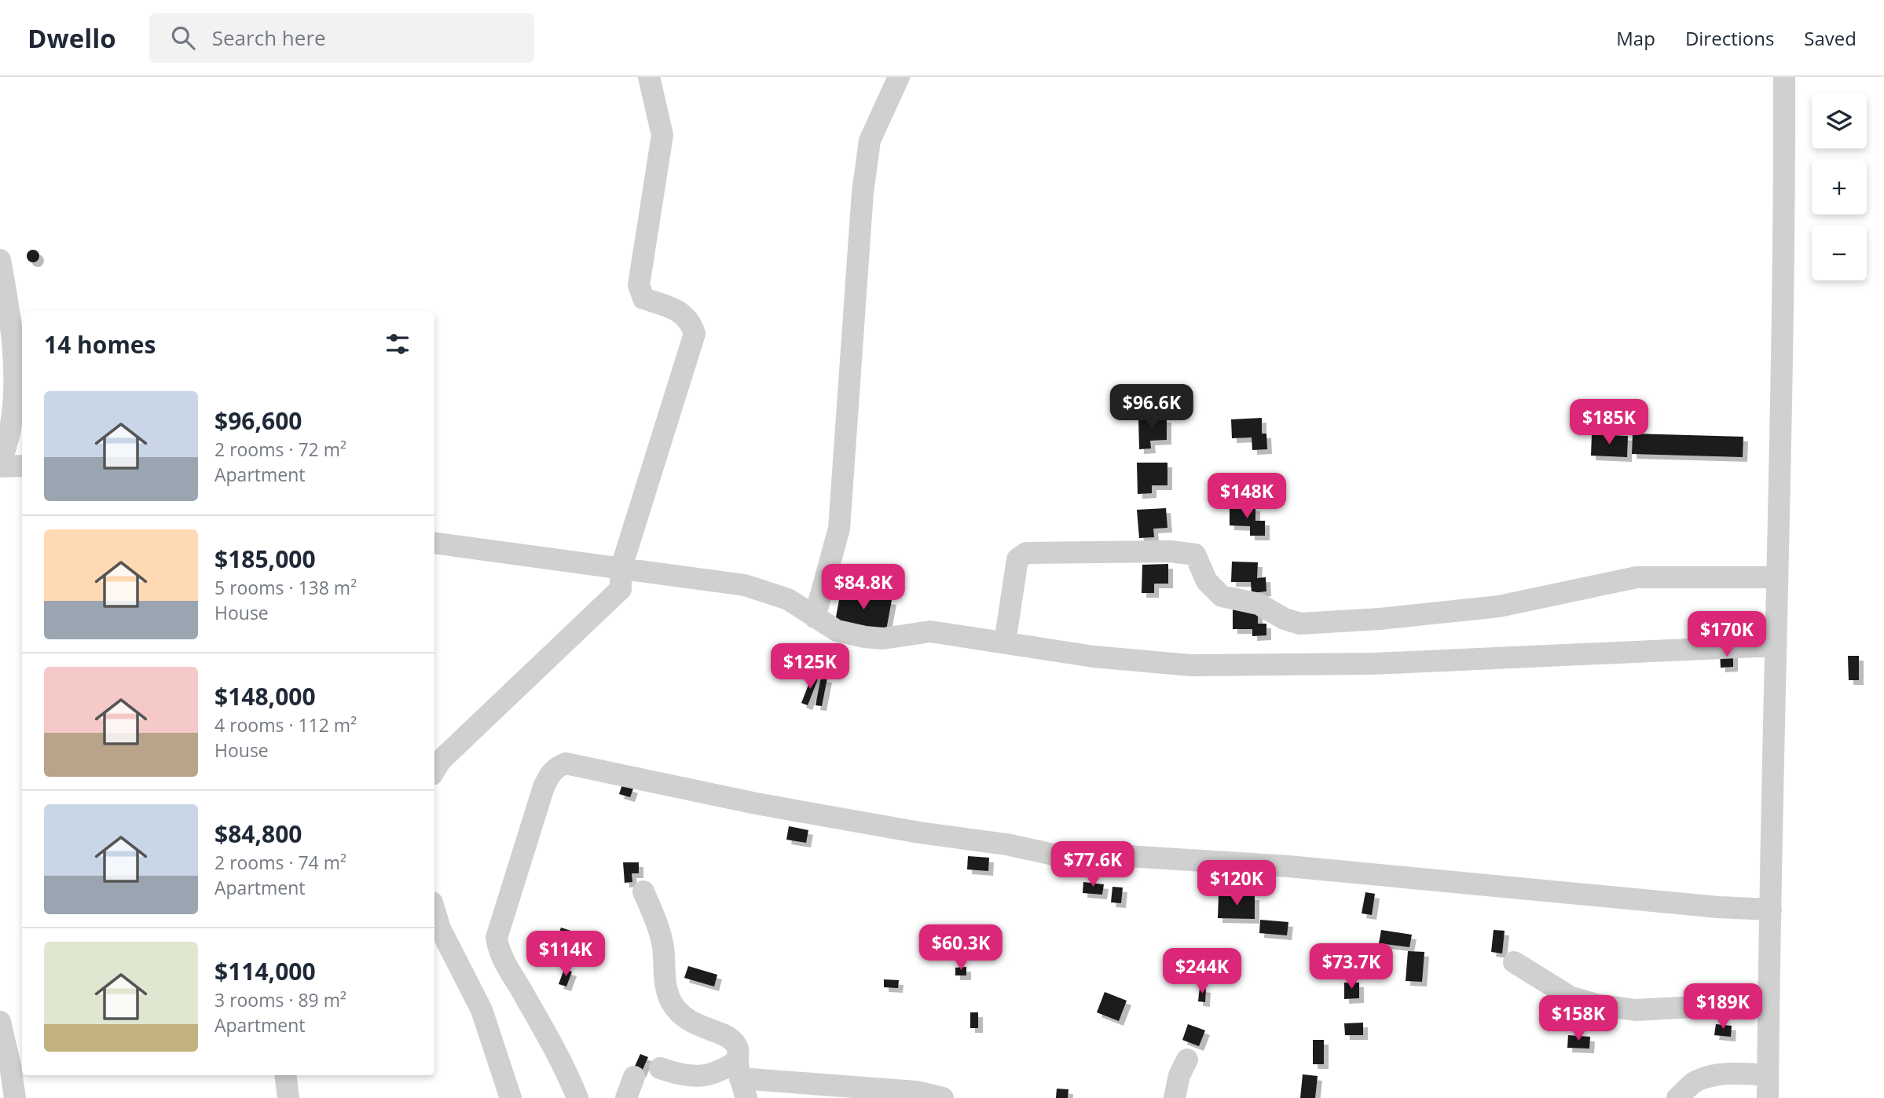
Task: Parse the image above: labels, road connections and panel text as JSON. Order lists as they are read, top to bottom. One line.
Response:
{"page":{"header":"Dwello","search":"Search here","nav":["Map","Directions","Saved"],"map_buttons":["+","−"],"heading":"14 homes","list":[{"name":"$96,600","note":"2 rooms · 72 m² · Apartment"},{"name":"$185,000","note":"5 rooms · 138 m² · House"},{"name":"$148,000","note":"4 rooms · 112 m² · House"},{"name":"$84,800","note":"2 rooms · 74 m² · Apartment"},{"name":"$114,000","note":"3 rooms · 89 m² · Apartment"}],"price":["$96.6K","$185K","$148K","$84.8K","$170K","$125K","$77.6K","$120K","$60.3K","$114K","$73.7K","$244K","$189K","$158K"]}}
